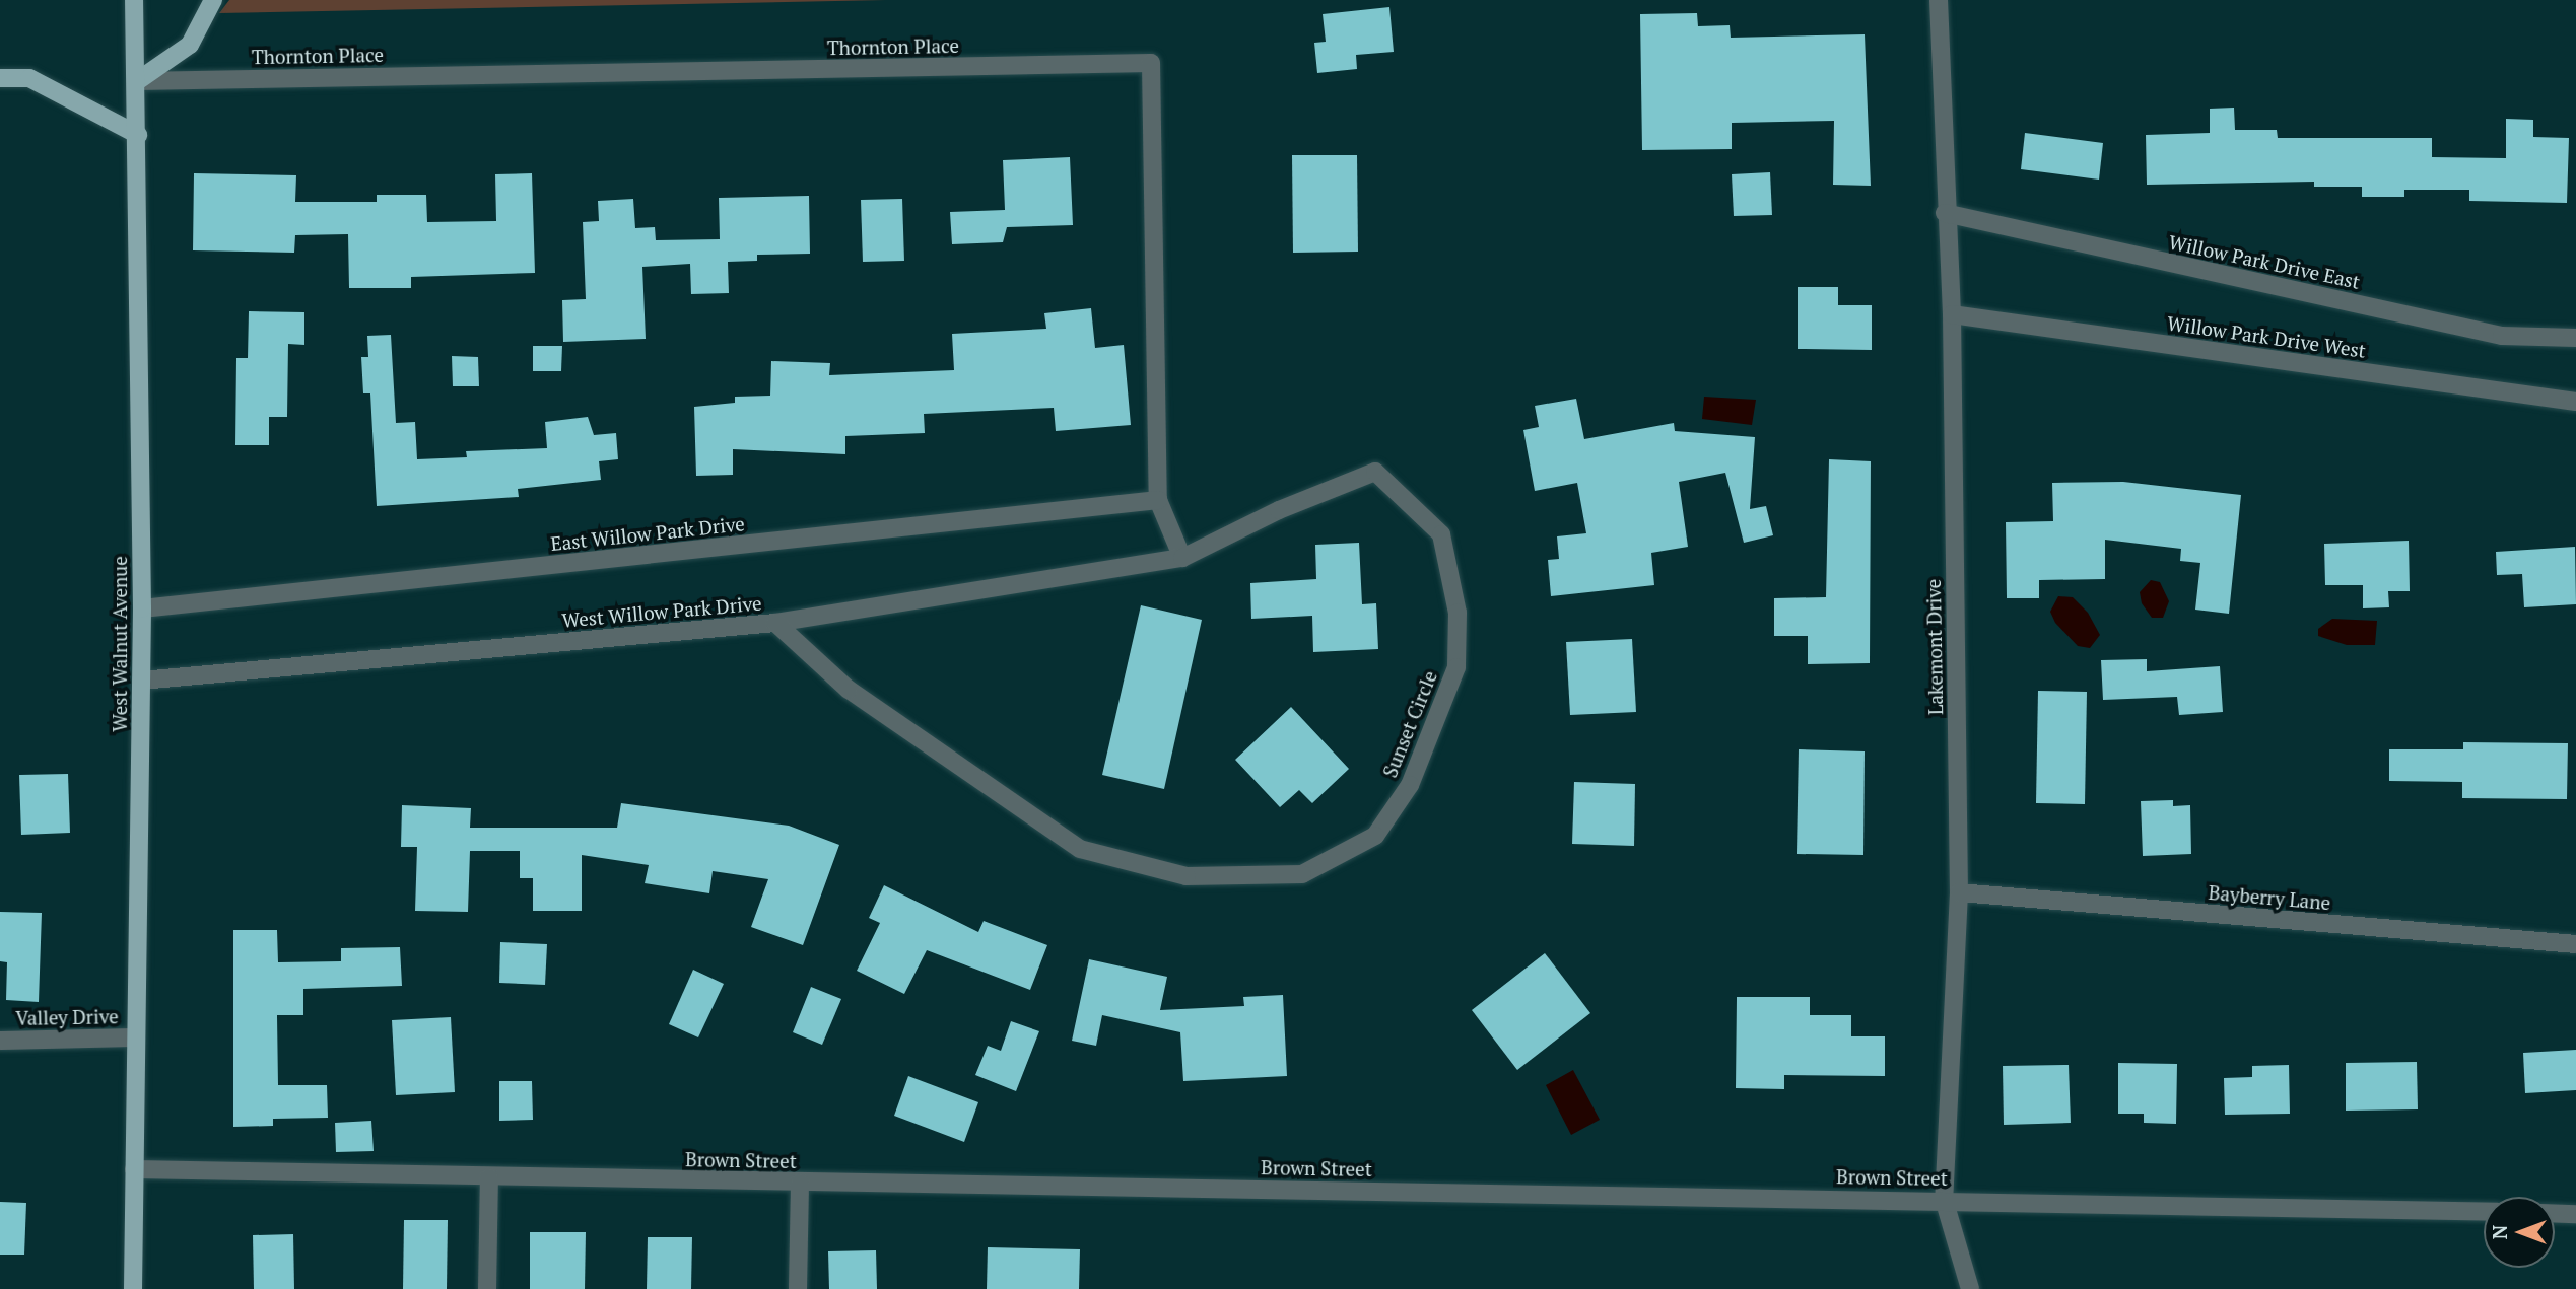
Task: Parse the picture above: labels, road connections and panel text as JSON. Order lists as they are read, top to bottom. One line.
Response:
{"streets":{"main road":["West Walnut Avenue"],"street":["Thornton Place","Willow Park Drive East","Willow Park Drive West","East Willow Park Drive","West Willow Park Drive","Lakemont Drive","Sunset Circle","Bayberry Lane","Valley Drive","Brown Street"]},"crossings":[["Thornton Place","East Willow Park Drive"],["Thornton Place","West Willow Park Drive"],["Thornton Place","West Walnut Avenue"],["Thornton Place","Sunset Circle"],["Willow Park Drive East","Lakemont Drive"],["Willow Park Drive West","Lakemont Drive"],["East Willow Park Drive","West Walnut Avenue"],["West Willow Park Drive","West Walnut Avenue"],["West Willow Park Drive","Sunset Circle"],["West Walnut Avenue","Valley Drive"],["West Walnut Avenue","Brown Street"],["Lakemont Drive","Bayberry Lane"],["Lakemont Drive","Brown Street"]],"north":"left"}
